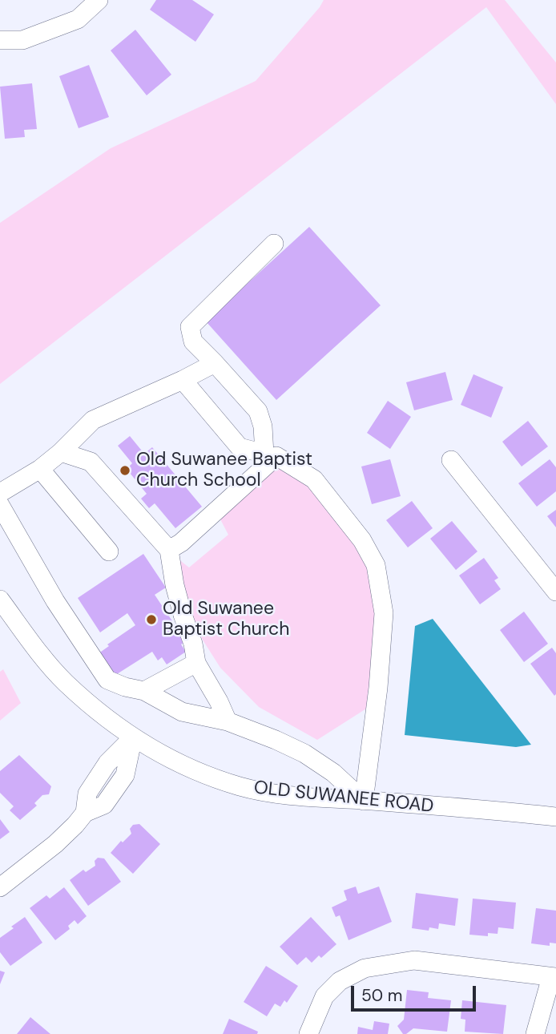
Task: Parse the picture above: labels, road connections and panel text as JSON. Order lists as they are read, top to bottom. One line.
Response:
{"streets":{"street":["OLD SUWANEE ROAD"]},"places":["Old Suwanee Baptist Church School","Old Suwanee Baptist Church"],"scale_bar":"50 m"}
